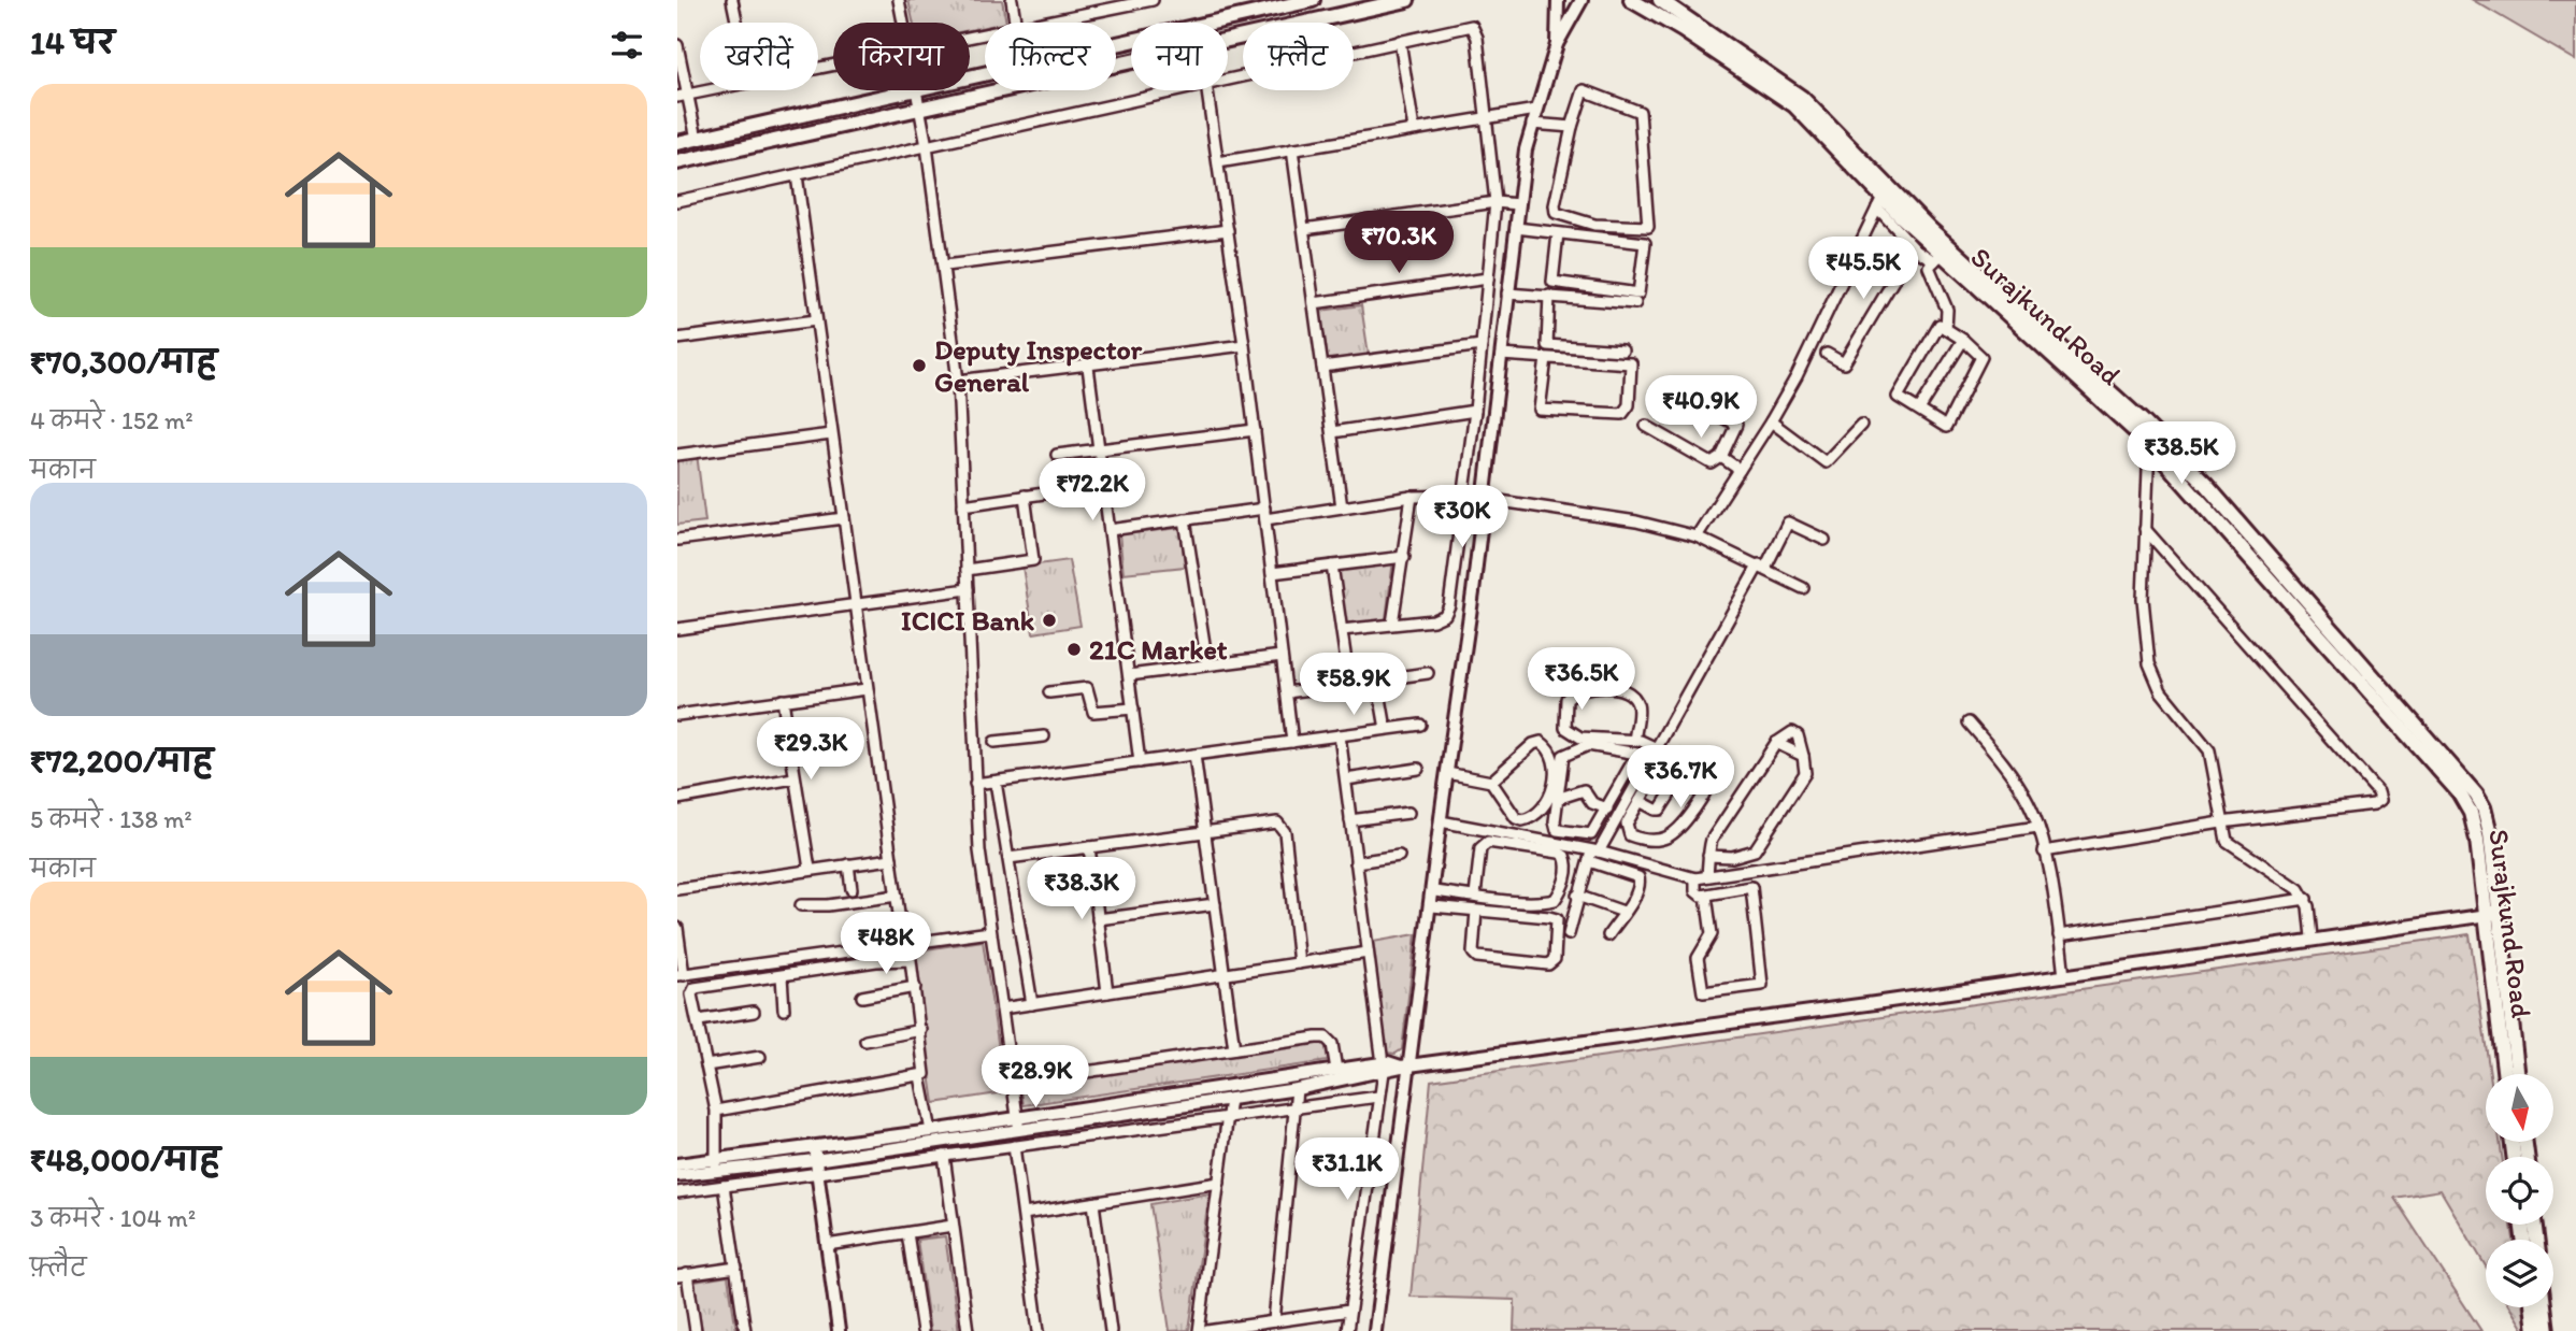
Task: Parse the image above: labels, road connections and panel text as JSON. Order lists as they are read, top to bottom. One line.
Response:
{"streets":{"main road":["Surajkund Road"]},"places":["Deputy Inspector General","ICICI Bank","21C Market"],"north":"bottom","page":{"heading":"14 घर","chip":["खरीदें","किराया","फ़िल्टर","नया","फ़्लैट"],"list":[{"name":"₹70,300/माह","note":"4 कमरे · 152 m² · मकान"},{"name":"₹72,200/माह","note":"5 कमरे · 138 m² · मकान"},{"name":"₹48,000/माह","note":"3 कमरे · 104 m² · फ़्लैट"}],"price":["₹70.3K","₹45.5K","₹40.9K","₹38.5K","₹72.2K","₹30K","₹36.5K","₹58.9K","₹29.3K","₹36.7K","₹38.3K","₹48K","₹28.9K","₹31.1K"]}}
